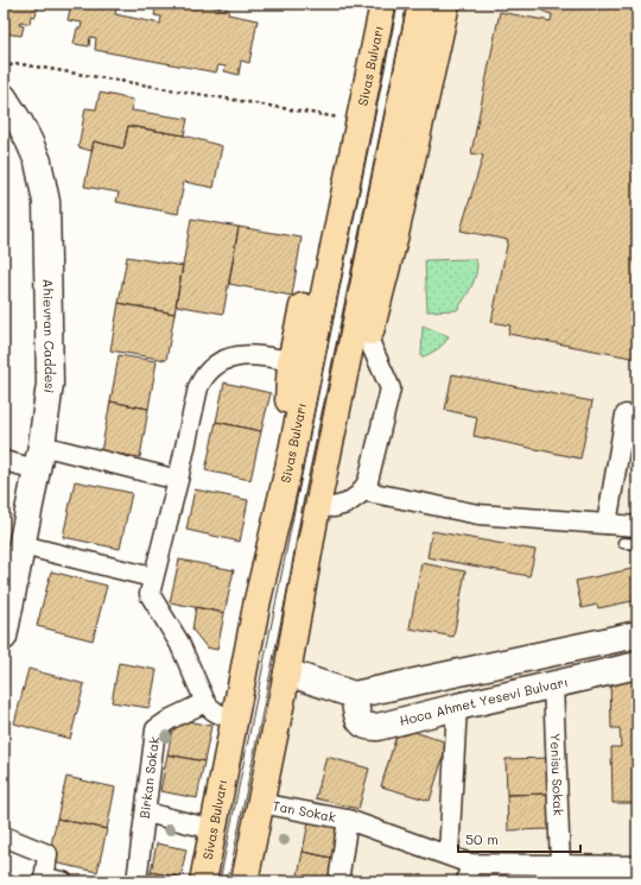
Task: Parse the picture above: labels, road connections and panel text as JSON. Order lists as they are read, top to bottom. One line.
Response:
{"streets":{"highway":["Sivas Bulvarı"],"street":["Ahievran Caddesi","Hoca Ahmet Yesevi Bulvarı","Yenisu Sokak","Birkan Sokak","Tan Sokak"]},"crossings":[["Hoca Ahmet Yesevi Bulvarı","Yenisu Sokak"],["Yenisu Sokak","Tan Sokak"]],"scale_bar":"50 m"}
